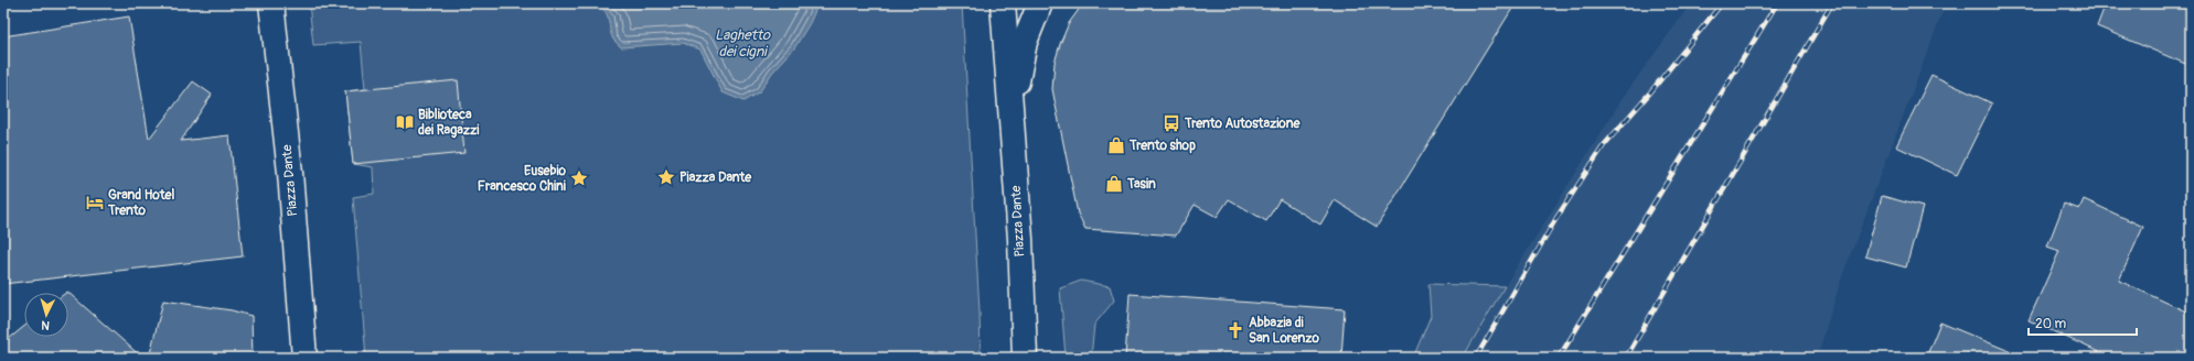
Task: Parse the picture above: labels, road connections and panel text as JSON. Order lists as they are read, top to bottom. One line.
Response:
{"streets":{"main road":["Piazza Dante"]},"water":["Laghetto dei cigni"],"places":{"library":["Biblioteca dei Ragazzi"],"bus stop":["Trento Autostazione"],"shop":["Trento shop","Tasin"],"place":["Piazza Dante","Eusebio Francesco Chini"],"hotel":["Grand Hotel Trento"],"church":["Abbazia di San Lorenzo"]},"scale_bar":"20 m","north":"bottom"}
